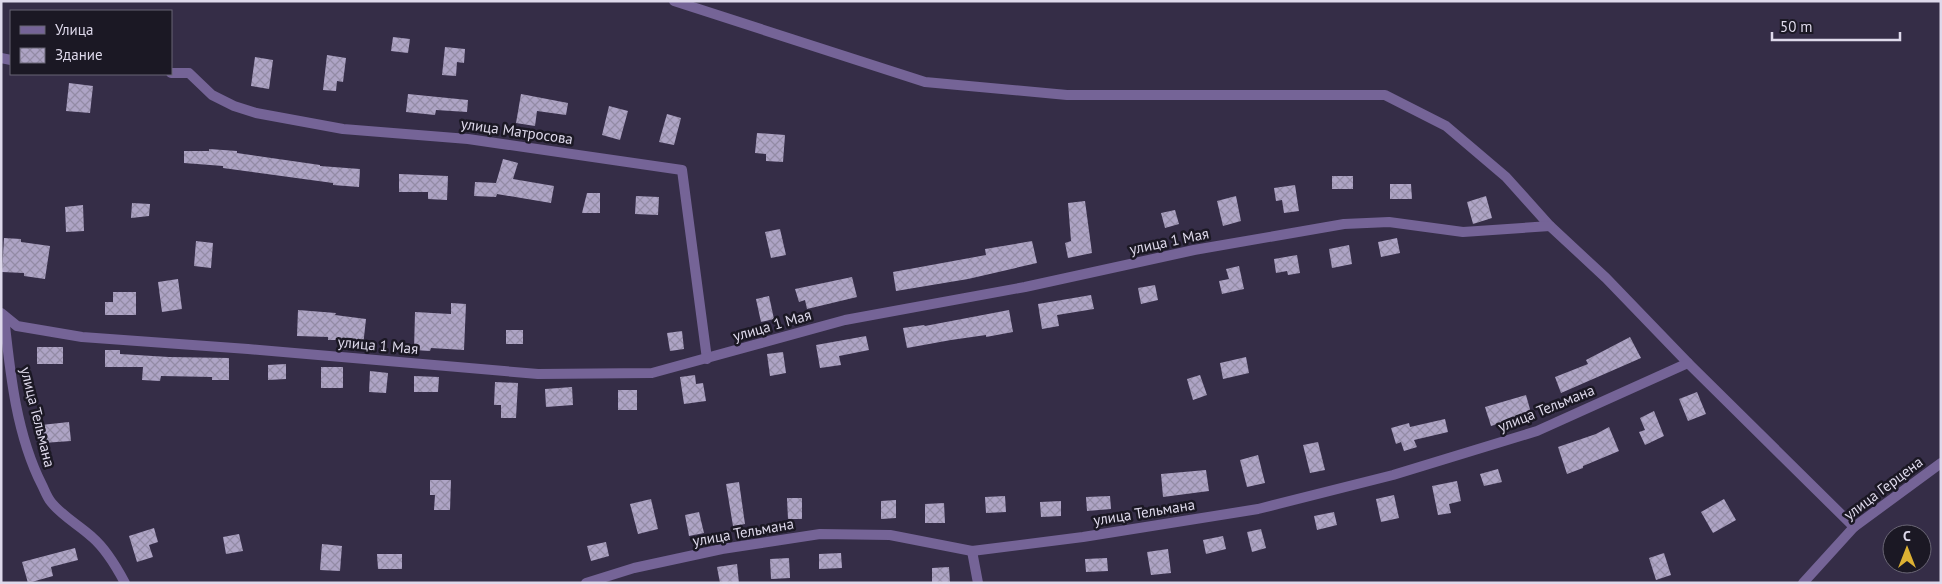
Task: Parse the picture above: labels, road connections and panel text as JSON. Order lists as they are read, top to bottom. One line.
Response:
{"streets":{"street":["улица Матросова","улица 1 Мая","улица Тельмана","улица Герцена"]},"crossings":[["улица Матросова","улица 1 Мая"],["улица 1 Мая","улица Тельмана"]],"legend":["Улица","Здание"],"scale_bar":"50 m","north":"top"}
